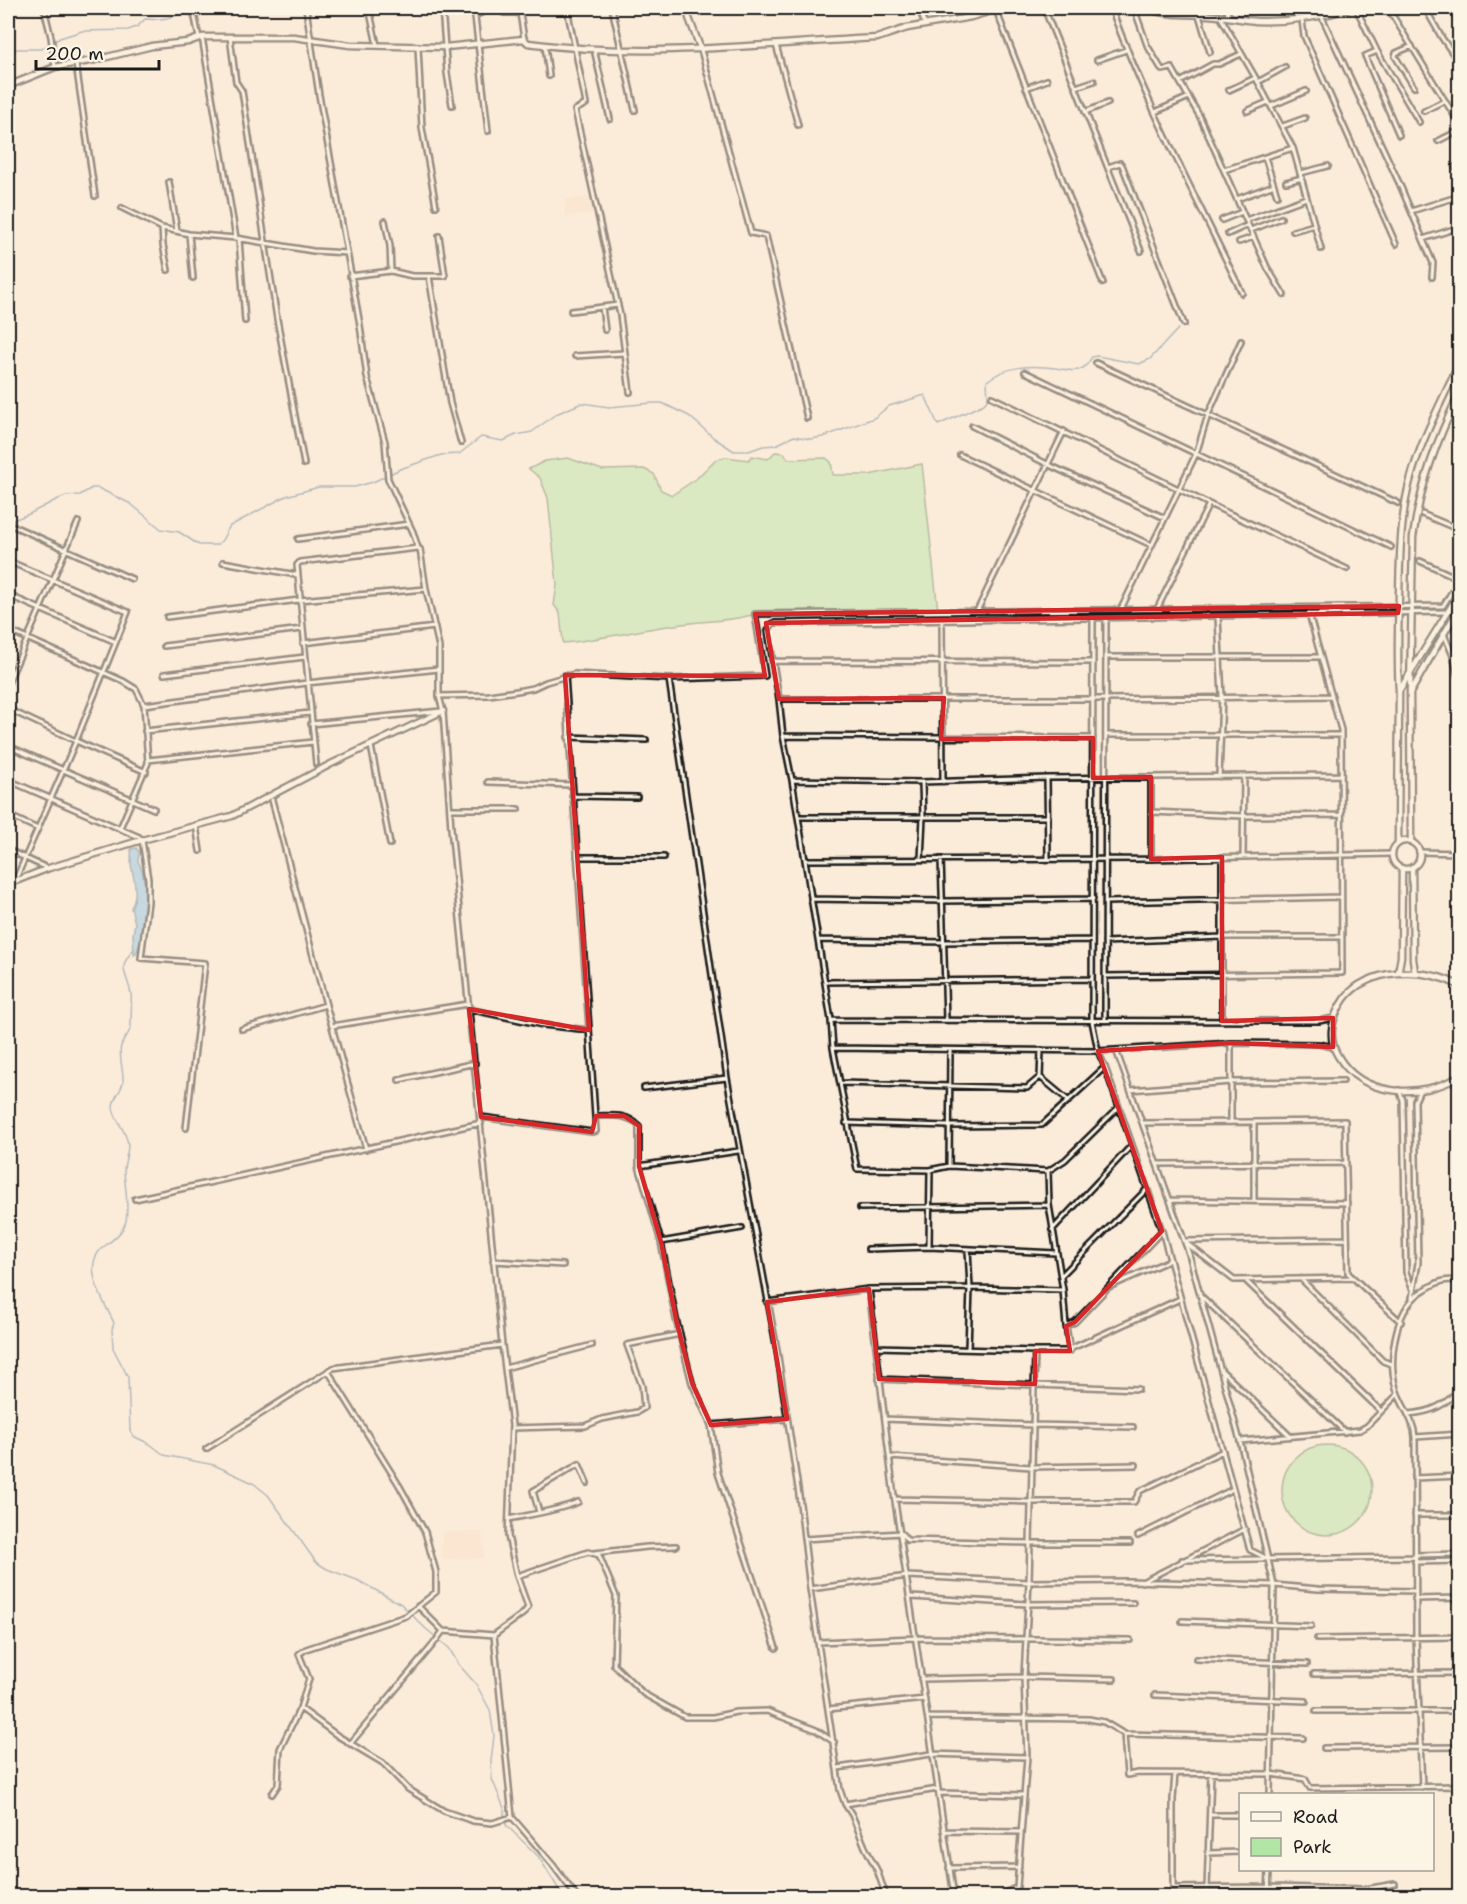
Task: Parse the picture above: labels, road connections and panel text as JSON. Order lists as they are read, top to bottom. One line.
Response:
{"legend":["Road","Park"],"scale_bar":"200 m"}
